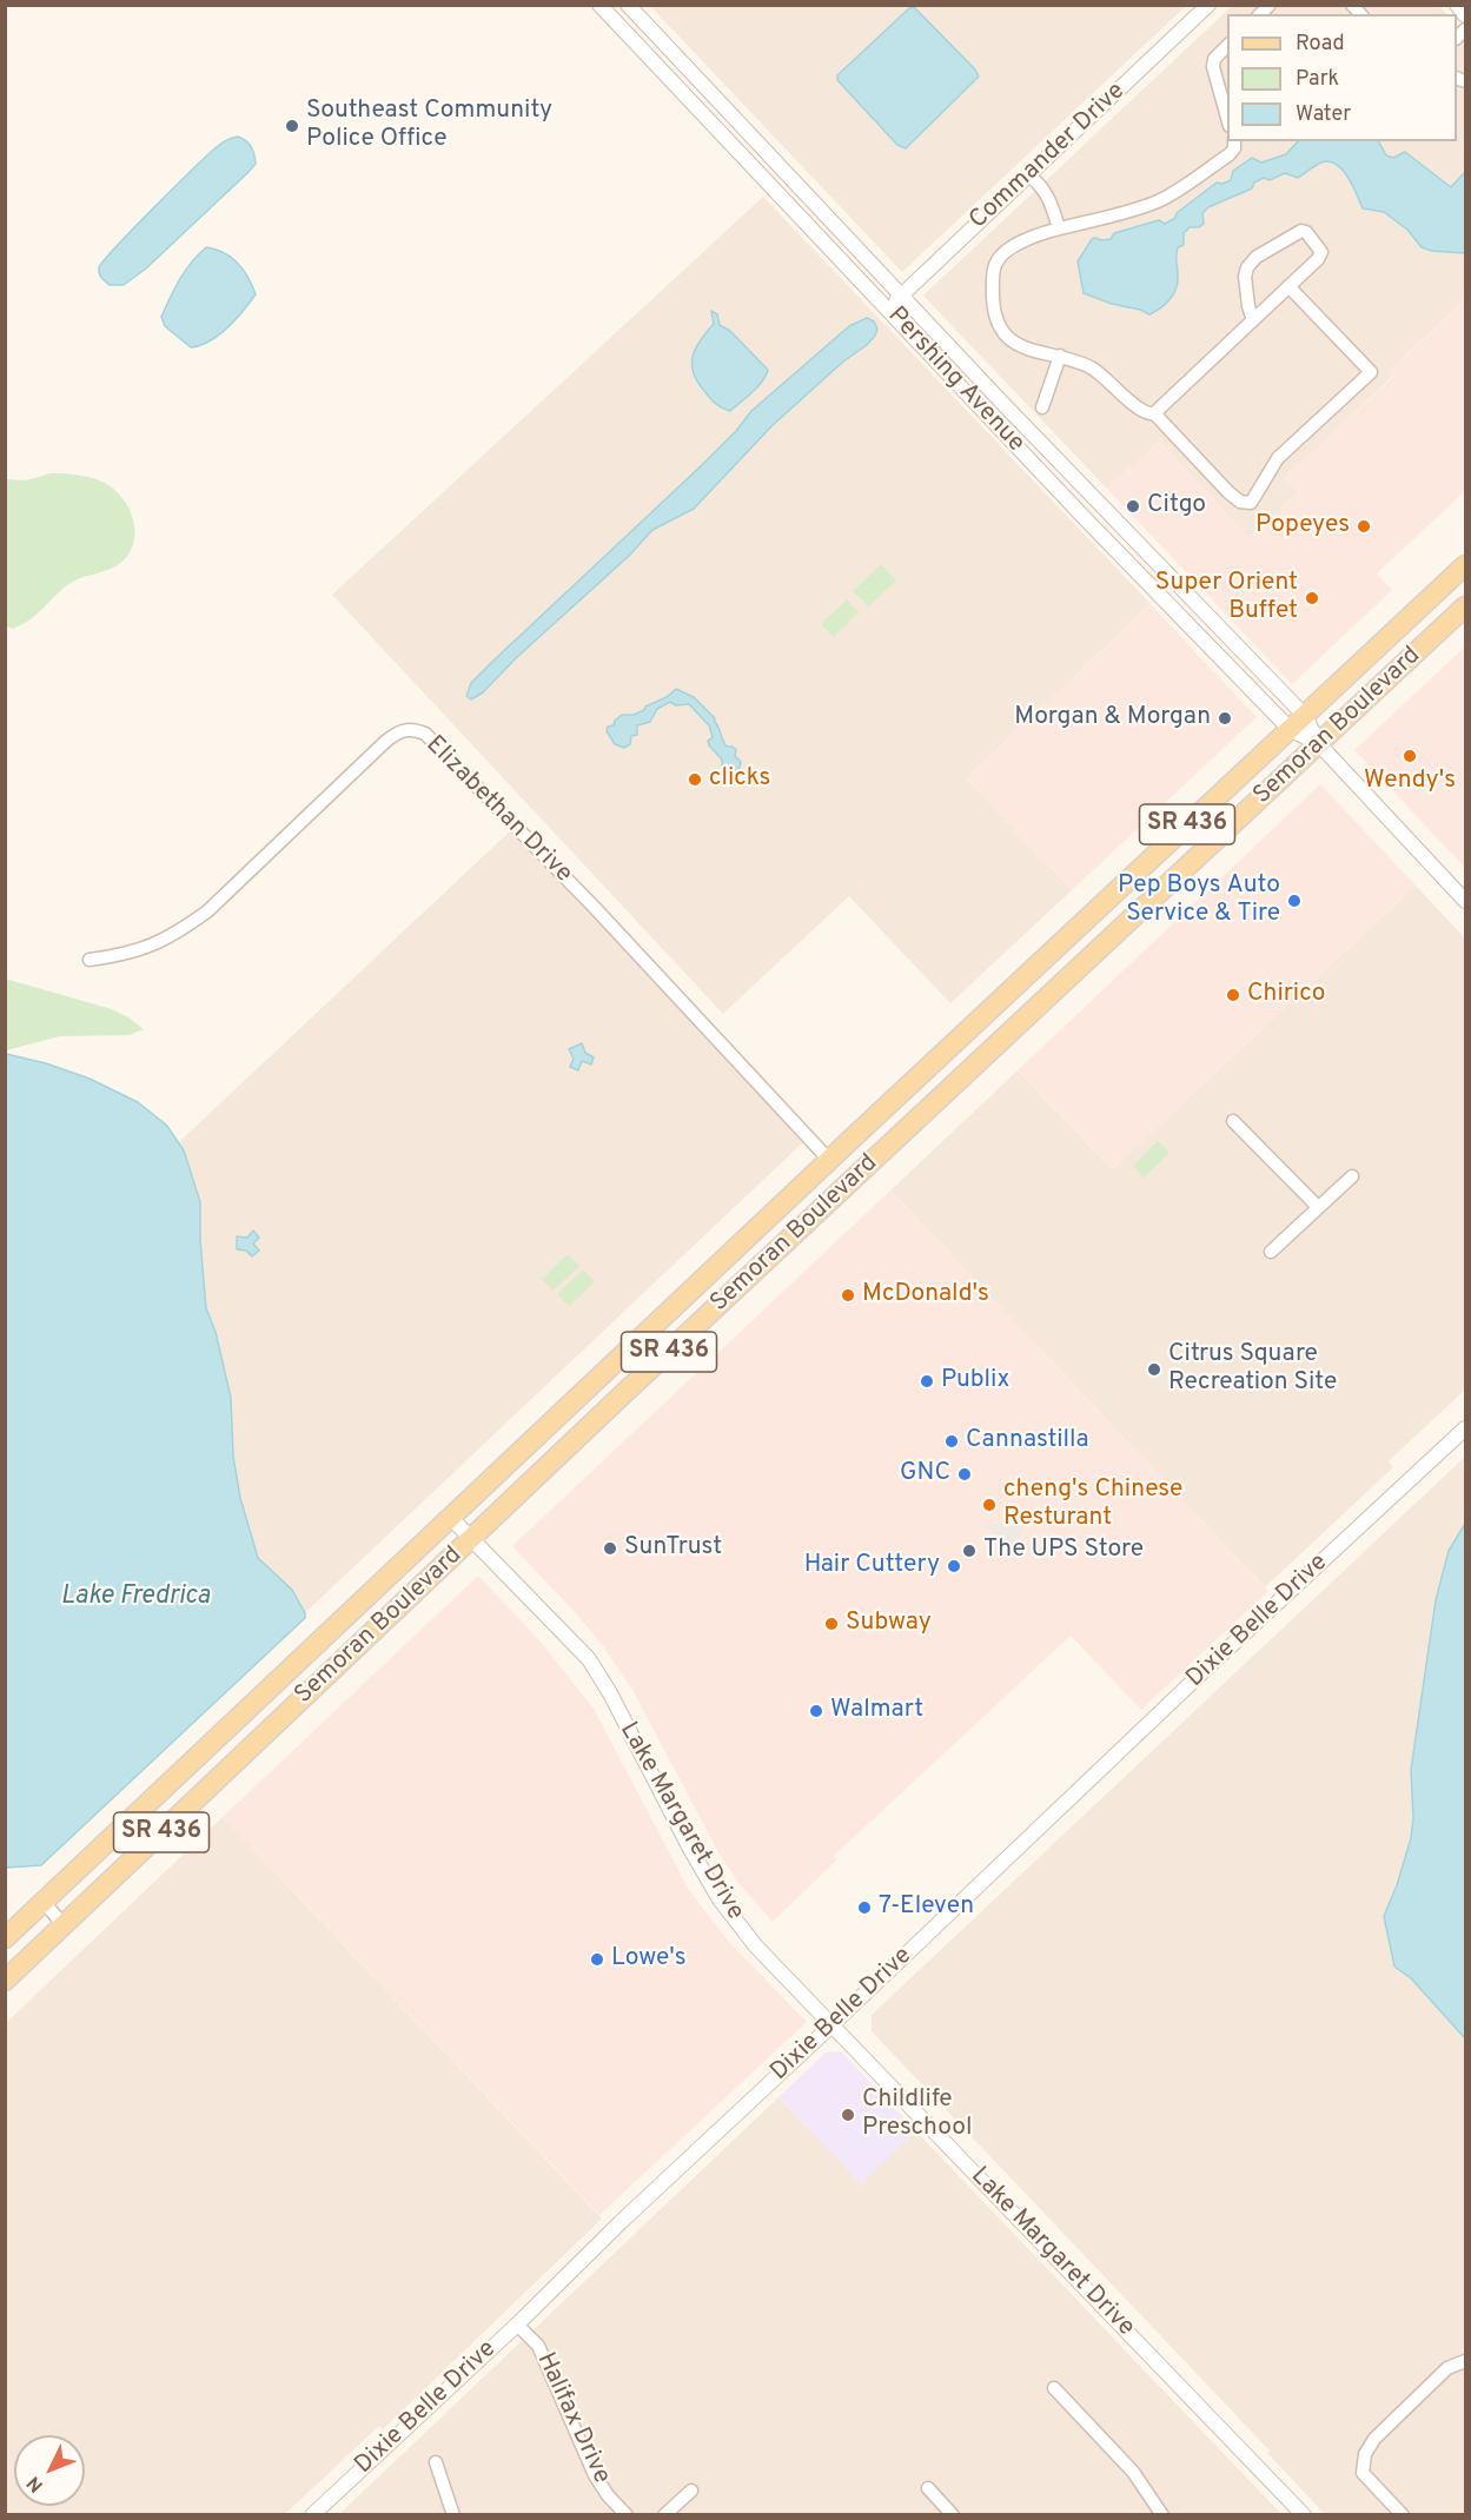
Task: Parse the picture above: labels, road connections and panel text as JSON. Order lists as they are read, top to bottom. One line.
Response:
{"streets":{"main road":["Semoran Boulevard","SR 436"],"street":["Commander Drive","Pershing Avenue","Elizabethan Drive","Dixie Belle Drive","Lake Margaret Drive","Halifax Drive"]},"crossings":[["Commander Drive","Pershing Avenue"],["Pershing Avenue","Semoran Boulevard"],["Semoran Boulevard","Elizabethan Drive"],["Semoran Boulevard","Lake Margaret Drive"],["Dixie Belle Drive","Lake Margaret Drive"],["Dixie Belle Drive","Halifax Drive"]],"water":["Lake Fredrica"],"places":["Southeast Community Police Office","Citgo","Popeyes","Super Orient Buffet","Morgan & Morgan","Wendy's","clicks","Pep Boys Auto Service & Tire","Chirico","McDonald's","Citrus Square Recreation Site","Publix","Cannastilla","GNC","cheng's Chinese Resturant","SunTrust","The UPS Store","Hair Cuttery","Subway","Walmart","7-Eleven","Lowe's","Childlife Preschool"],"legend":["Road","Park","Water"],"north":"bottom left"}
